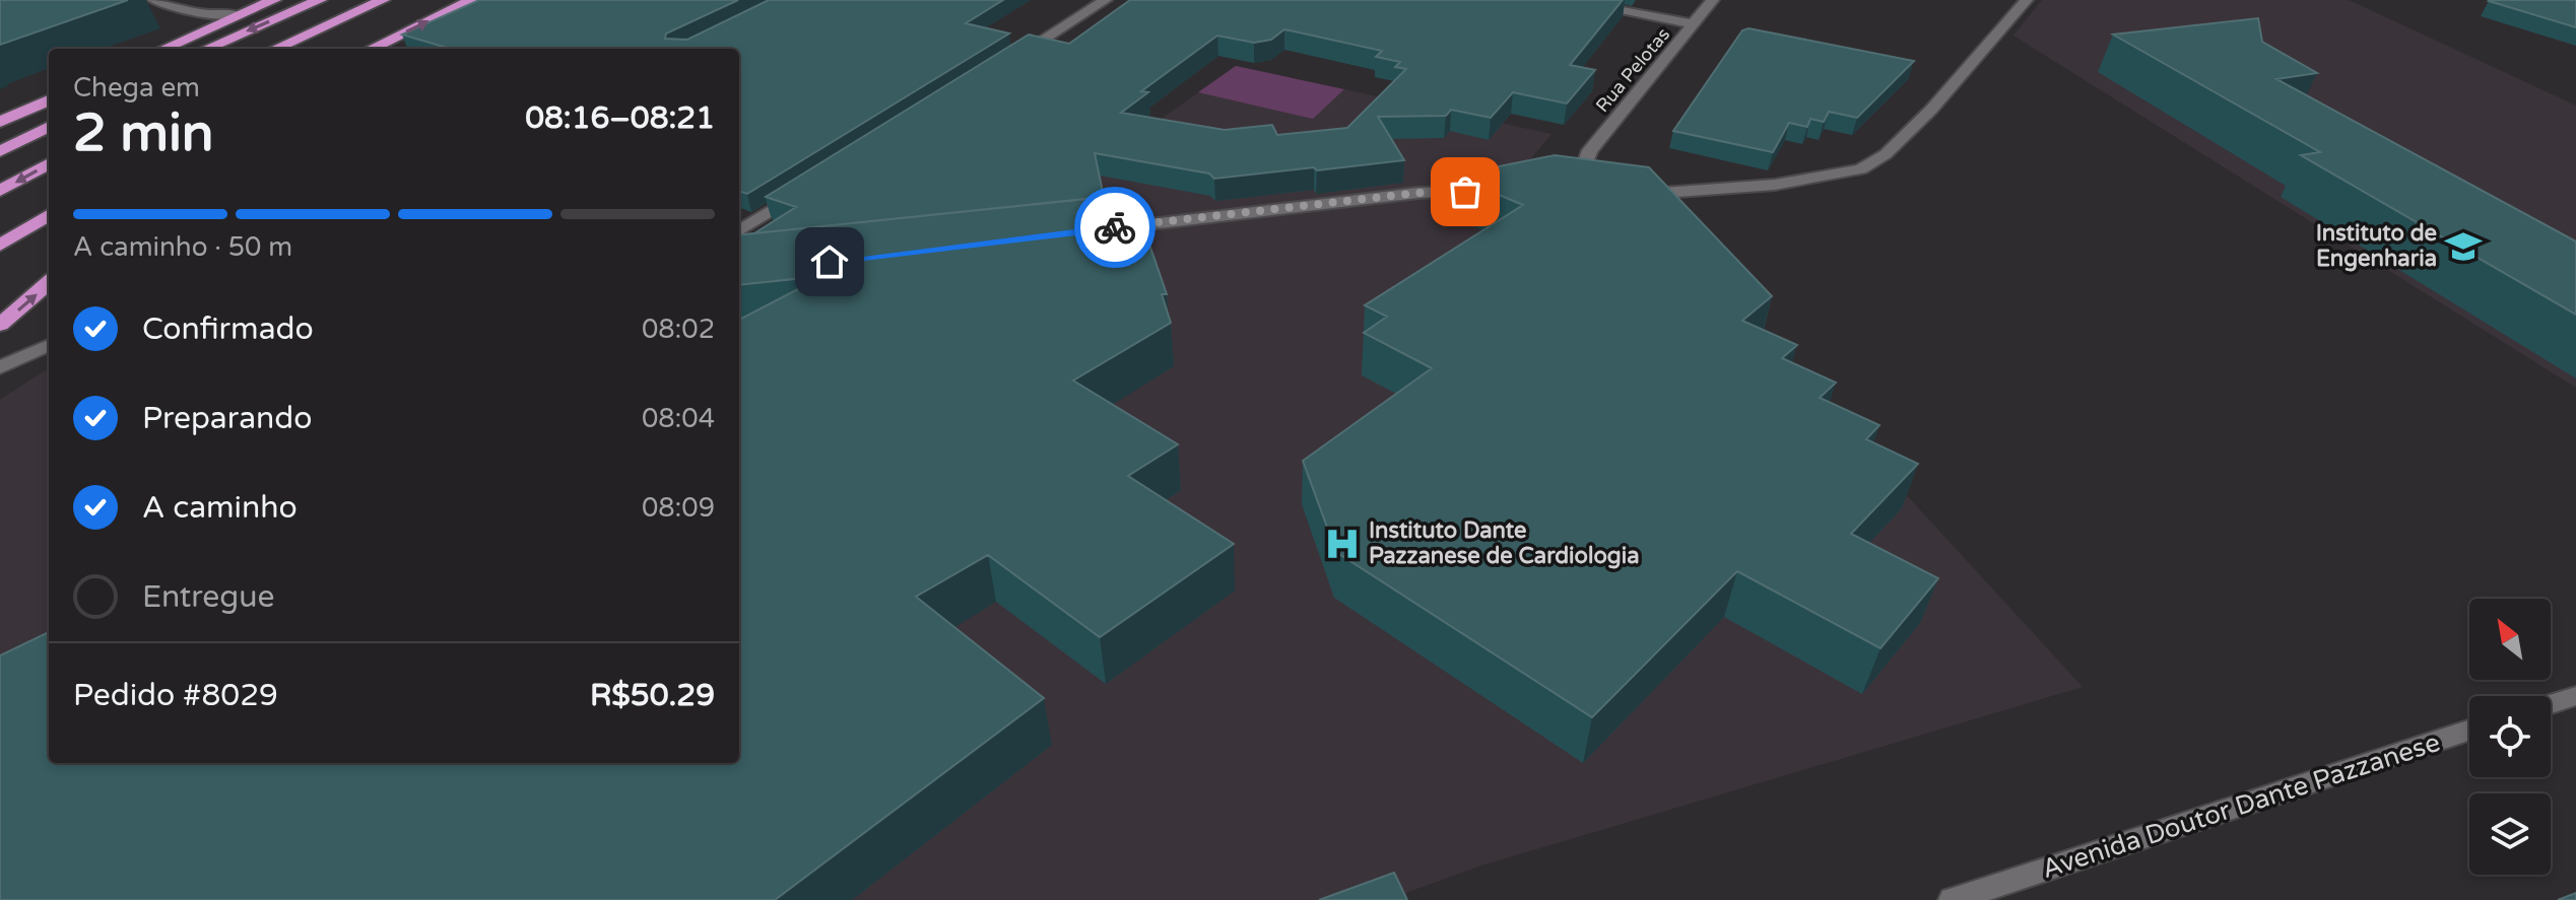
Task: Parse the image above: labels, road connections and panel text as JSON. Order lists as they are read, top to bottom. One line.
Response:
{"streets":{"street":["Rua Pelotas","Avenida Doutor Dante Pazzanese"]},"places":{"school or university":["Instituto de Engenharia"],"hospital":["Instituto Dante Pazzanese de Cardiologia"]},"north":"top left","page":{"heading":["2 min","Chega em","08:16–08:21"],"panel":["Pedido #8029","R$50.29"],"bar":"A caminho · 50 m","list":[["Confirmado","08:02"],["Preparando","08:04"],["A caminho","08:09"],"Entregue"]}}
